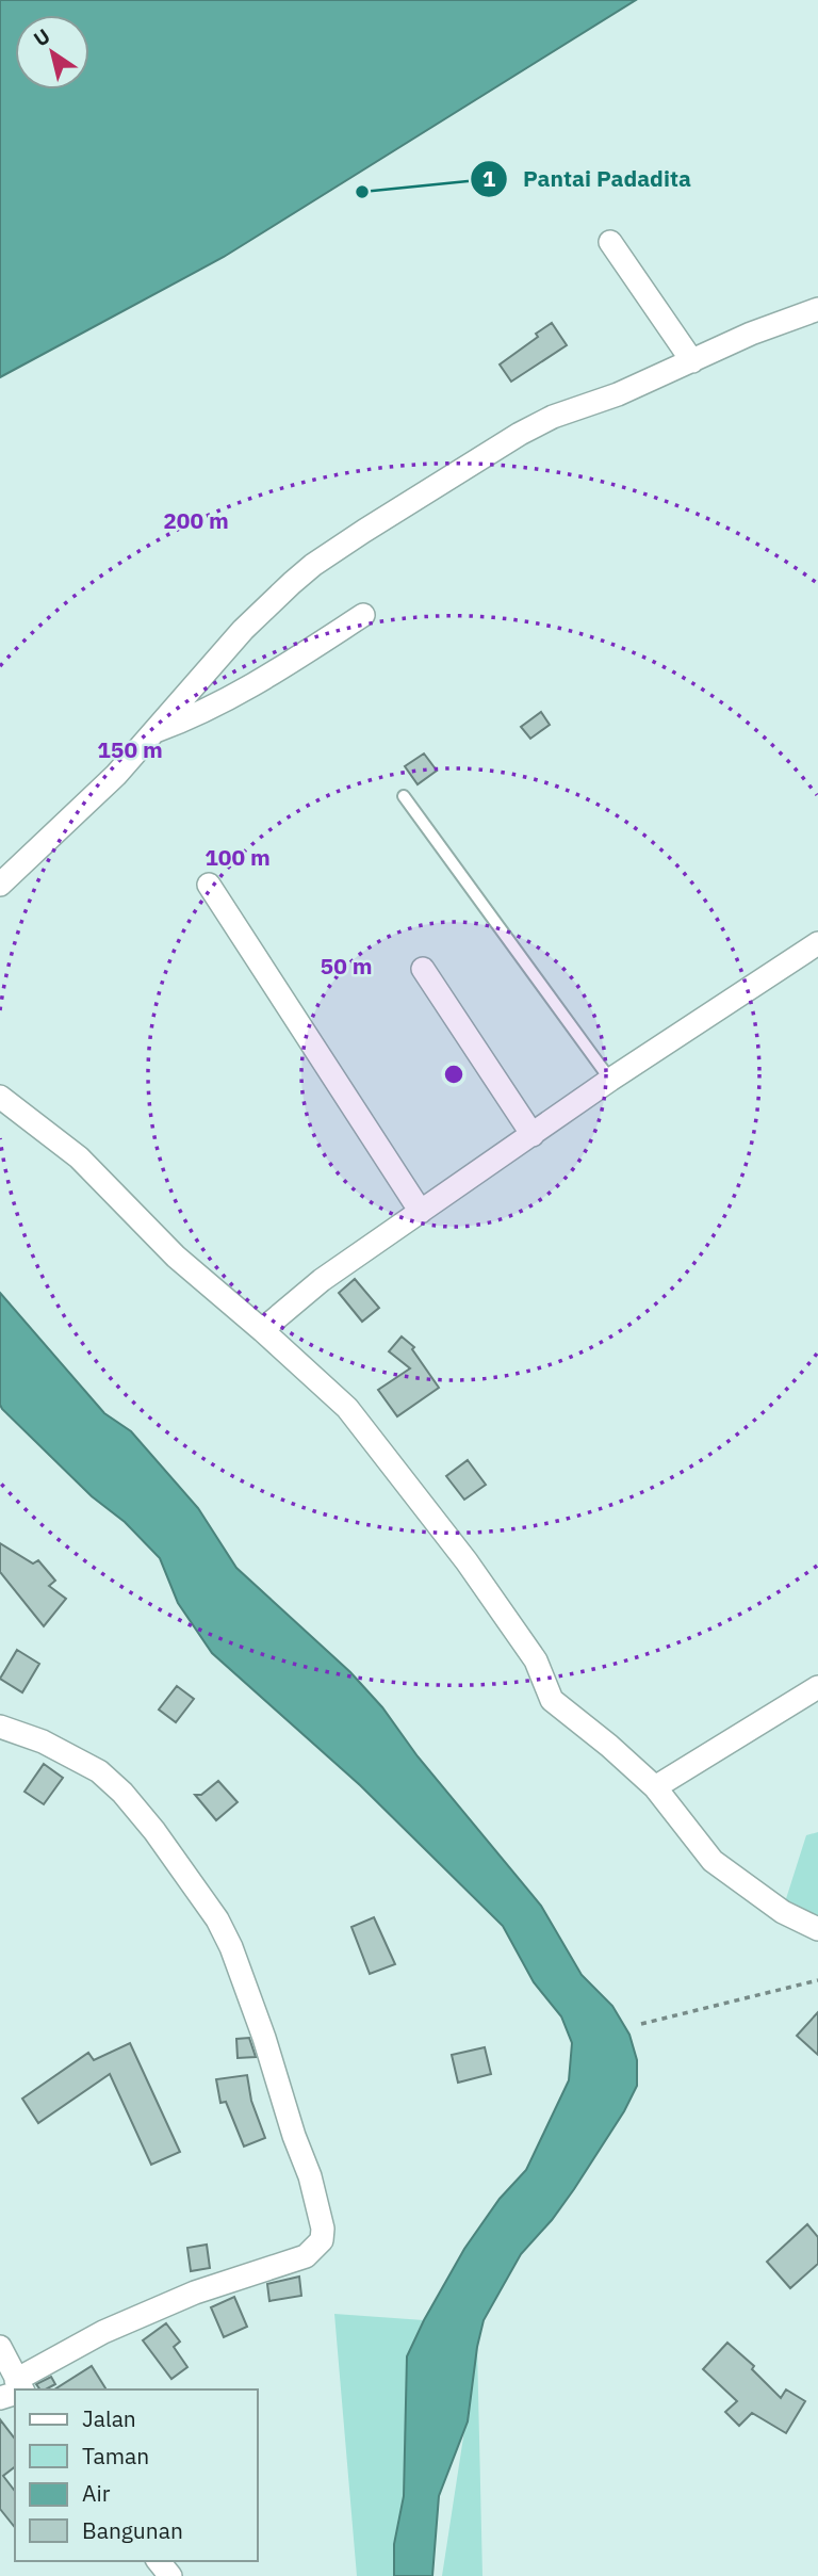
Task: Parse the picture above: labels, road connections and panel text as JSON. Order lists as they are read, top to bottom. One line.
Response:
{"places":["Pantai Padadita"],"legend":["Jalan","Taman","Air","Bangunan"],"north":"top left","rings":["200 m","150 m","100 m","50 m"]}
